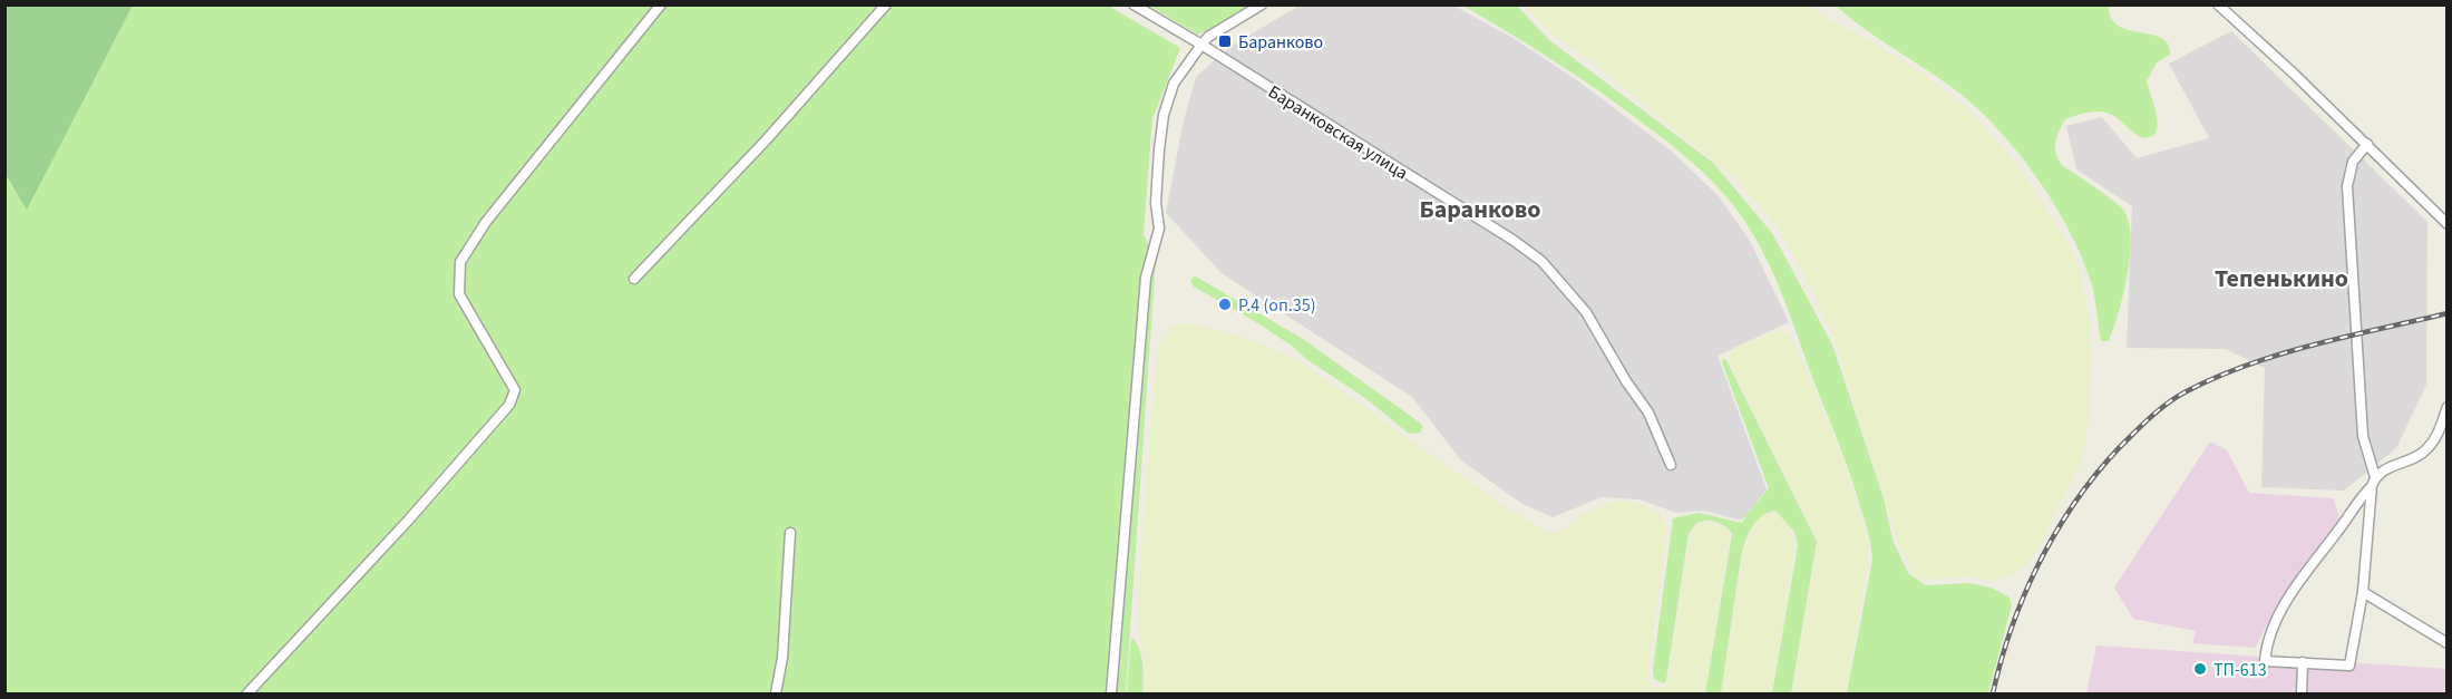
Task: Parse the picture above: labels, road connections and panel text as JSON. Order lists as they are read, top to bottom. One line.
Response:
{"streets":{"street":["Баранковская улица"]},"districts":["Баранково","Тепенькино"],"places":{"transit":["Баранково"],"other":["Р.4 (оп.35)","ТП-613"]}}
